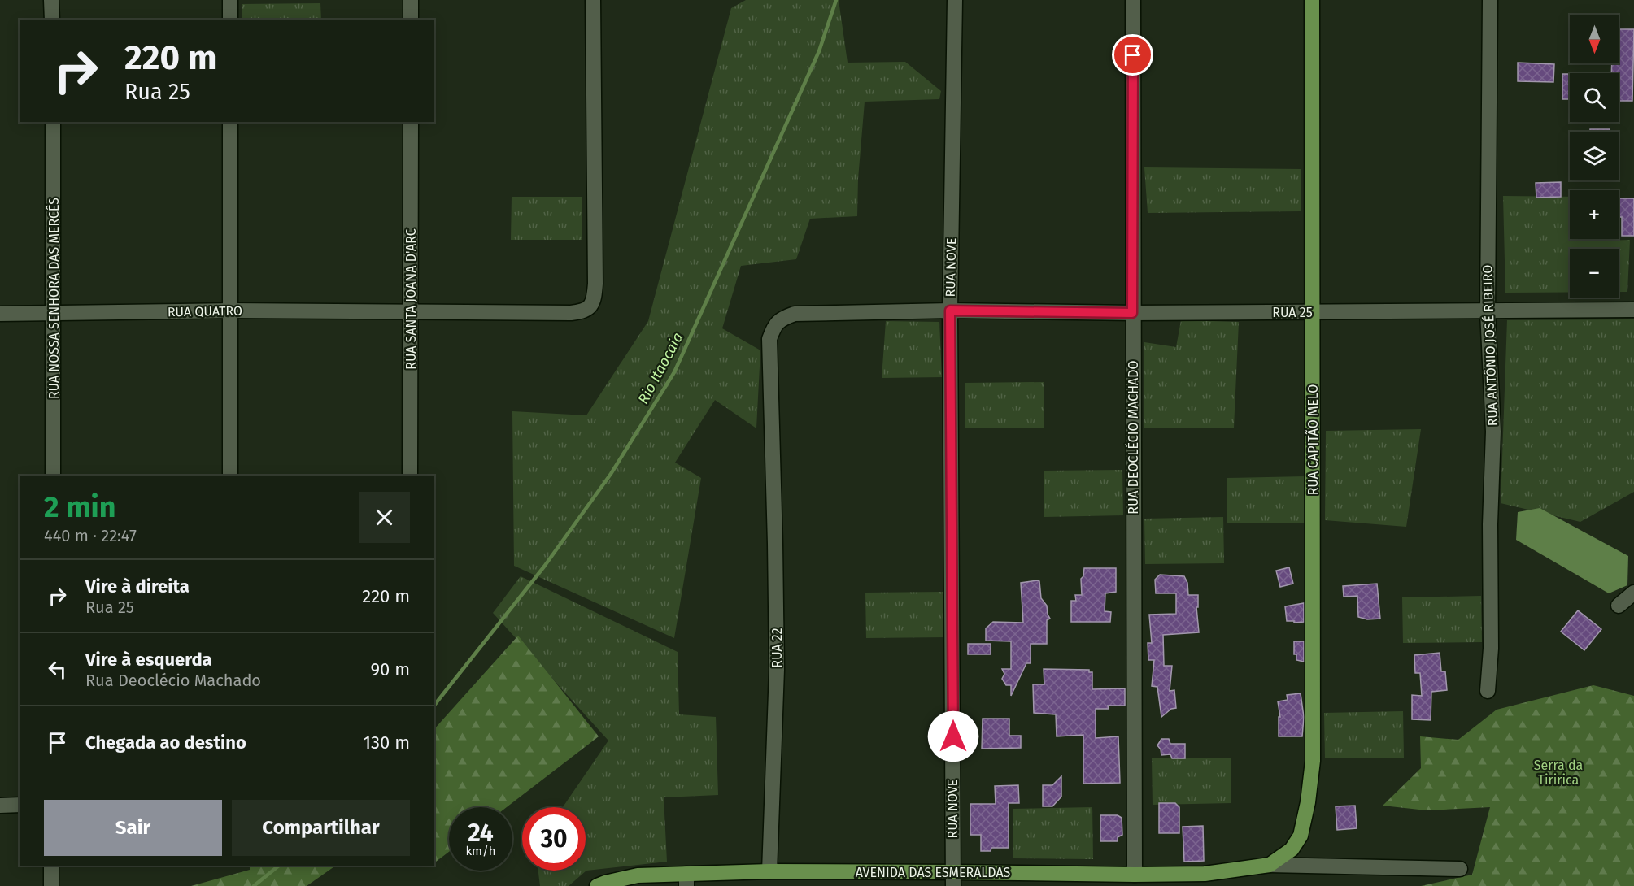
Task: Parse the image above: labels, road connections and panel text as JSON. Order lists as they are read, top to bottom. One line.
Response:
{"streets":{"main road":["RUA CAPITÃO MELO","AVENIDA DAS ESMERALDAS"],"street":["RUA NOVE","RUA NOSSA SENHORA DAS MERCÊS","RUA SANTA JOANA D'ARC","RUA QUATRO","RUA 25","RUA ANTÔNIO JOSÉ RIBEIRO","RUA DEOCLÉCIO MACHADO","RUA 22"]},"crossings":[["RUA NOVE","RUA 25"],["RUA NOVE","RUA 22"],["RUA NOVE","AVENIDA DAS ESMERALDAS"],["RUA NOSSA SENHORA DAS MERCÊS","RUA QUATRO"],["RUA SANTA JOANA D'ARC","RUA QUATRO"],["RUA 25","RUA ANTÔNIO JOSÉ RIBEIRO"],["RUA 25","RUA DEOCLÉCIO MACHADO"],["RUA 25","RUA CAPITÃO MELO"],["RUA 25","RUA 22"],["RUA DEOCLÉCIO MACHADO","AVENIDA DAS ESMERALDAS"],["RUA CAPITÃO MELO","AVENIDA DAS ESMERALDAS"],["RUA 22","AVENIDA DAS ESMERALDAS"]],"water":["Rio Itaocaia"],"parks":["Serra da Tiririca"],"north":"bottom","page":{"map_buttons":["+","−"],"turn":["220 m","Rua 25"],"heading":["2 min","440 m · 22:47"],"list":[{"name":"Vire à direita","note":"Rua 25","value":"220 m"},{"name":"Vire à esquerda","note":"Rua Deoclécio Machado","value":"90 m"},{"name":"Chegada ao destino","value":"130 m"}],"buttons":["Sair","Compartilhar"],"speed":"24 km/h","limit":"30"}}
